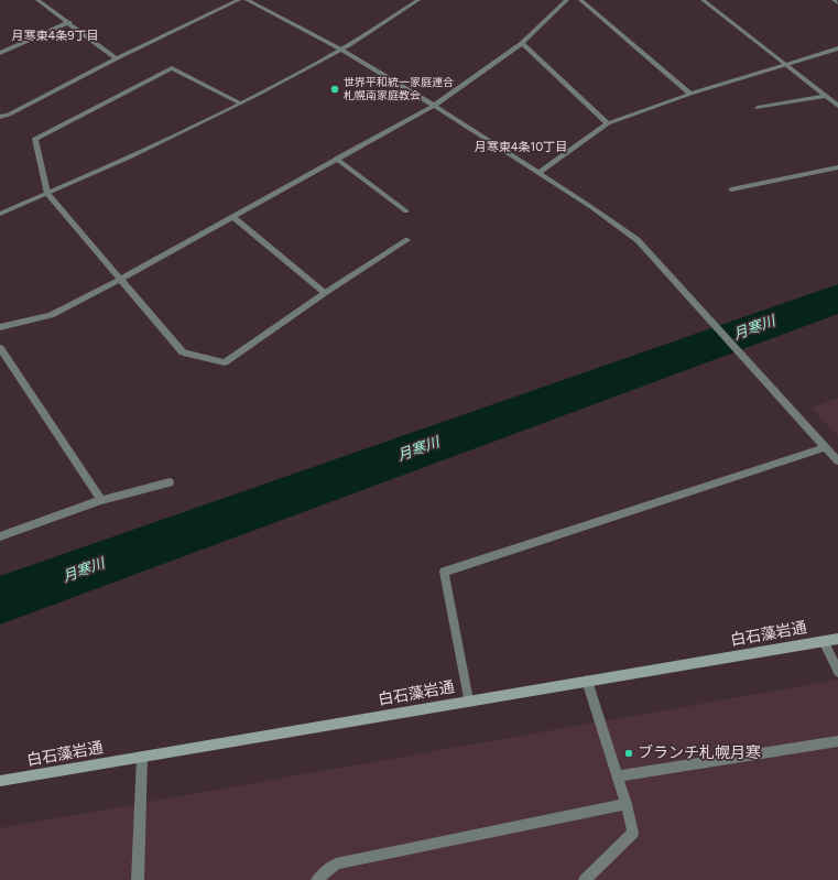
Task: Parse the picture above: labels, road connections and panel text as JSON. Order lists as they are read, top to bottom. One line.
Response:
{"streets":{"main road":["白石藻岩通"]},"districts":["月寒東4条9丁目","月寒東4条10丁目"],"water":["月寒川"],"places":["世界平和統一家庭連合 札幌南家庭教会","ブランチ札幌月寒"]}
